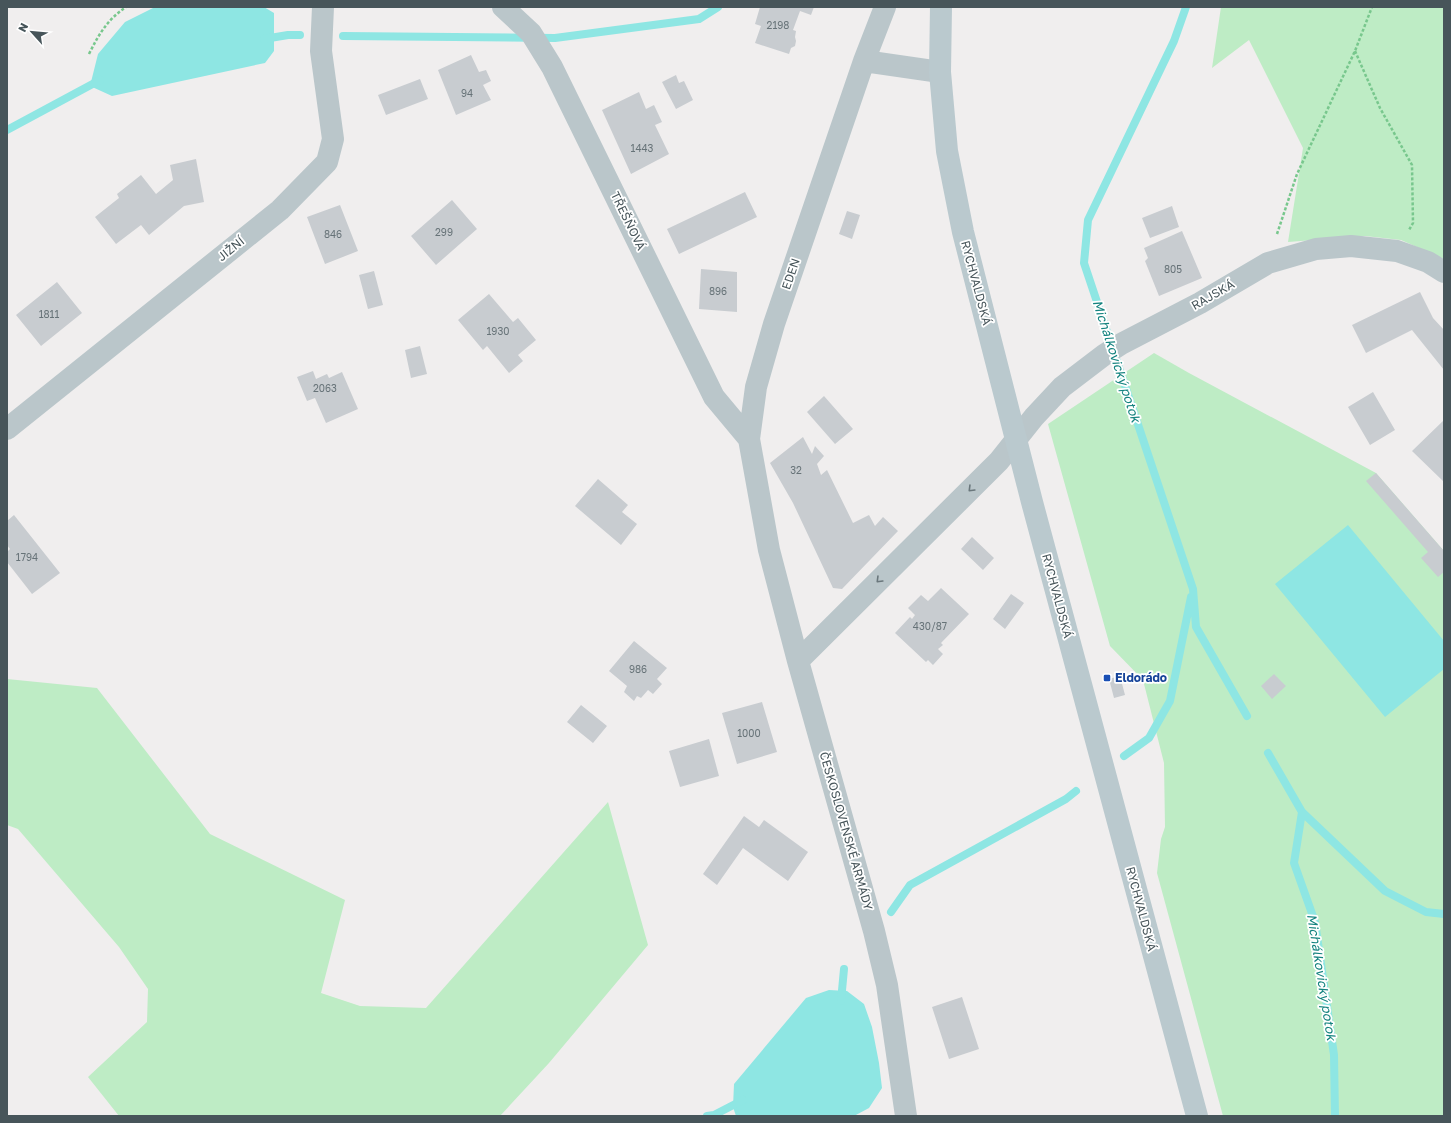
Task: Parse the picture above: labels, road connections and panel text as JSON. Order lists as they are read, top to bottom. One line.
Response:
{"streets":{"street":["TŘEŠŇOVÁ","JIŽNÍ","EDEN","RYCHVALDSKÁ","RAJSKÁ","ČESKOSLOVENSKÉ ARMÁDY"]},"crossings":[["TŘEŠŇOVÁ","EDEN"],["EDEN","ČESKOSLOVENSKÉ ARMÁDY"],["RYCHVALDSKÁ","RAJSKÁ"],["RAJSKÁ","ČESKOSLOVENSKÉ ARMÁDY"]],"one_way":["RAJSKÁ"],"water":["Michálkovický potok"],"places":{"transit":["Eldorádo"]},"house_numbers":["2198","94","1443","299","846","805","896","1811","1930","2063","32","1794","430/87","986","1000"],"north":"top left"}
